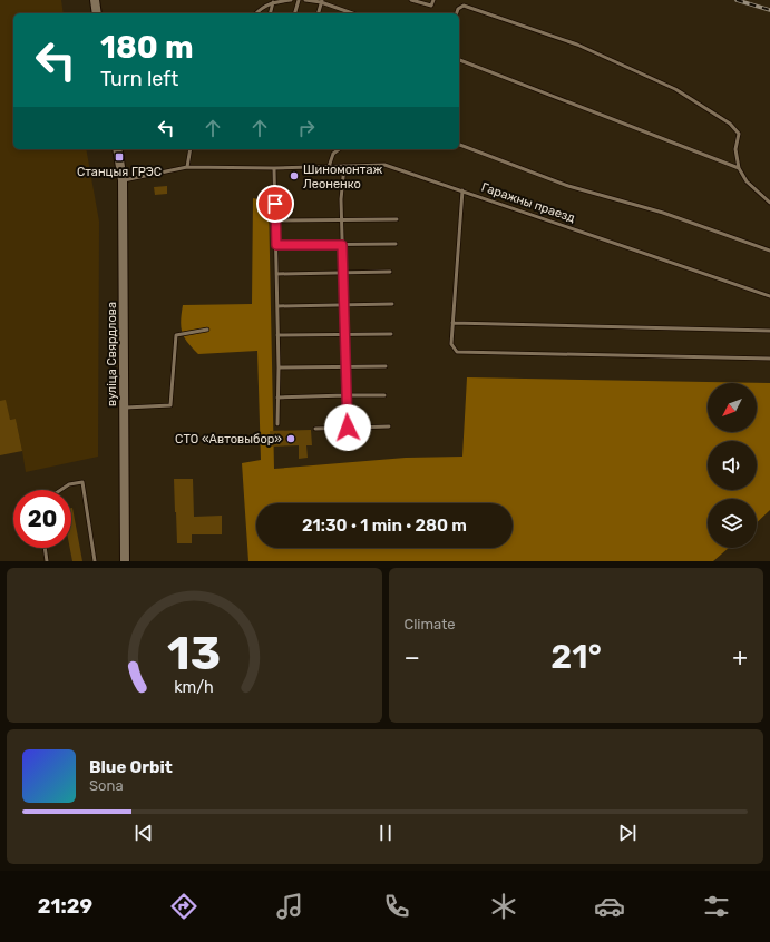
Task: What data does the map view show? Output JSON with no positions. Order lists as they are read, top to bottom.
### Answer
{
  "streets": {
    "main road": ["вуліца Свярдлова"],
    "lane": ["Гаражны праезд"]
  },
  "crossings": [
    ["Гаражны праезд", "вуліца Свярдлова"]
  ],
  "places": {
    "transit": ["Станцыя ГРЭС"],
    "other": ["Шиномонтаж Леоненко", "СТО «Автовыбор»"]
  },
  "north": "bottom left",
  "page": {
    "turn": ["180 m", "Turn left"],
    "limit": "20",
    "trip": "21:30 · 1 min · 280 m",
    "tile": "Climate",
    "heat": ["−", "21°", "+"],
    "song": ["Blue Orbit", "Sona"],
    "tabs": "21:29",
    "gauge": ["13", "km/h"]
  }
}
